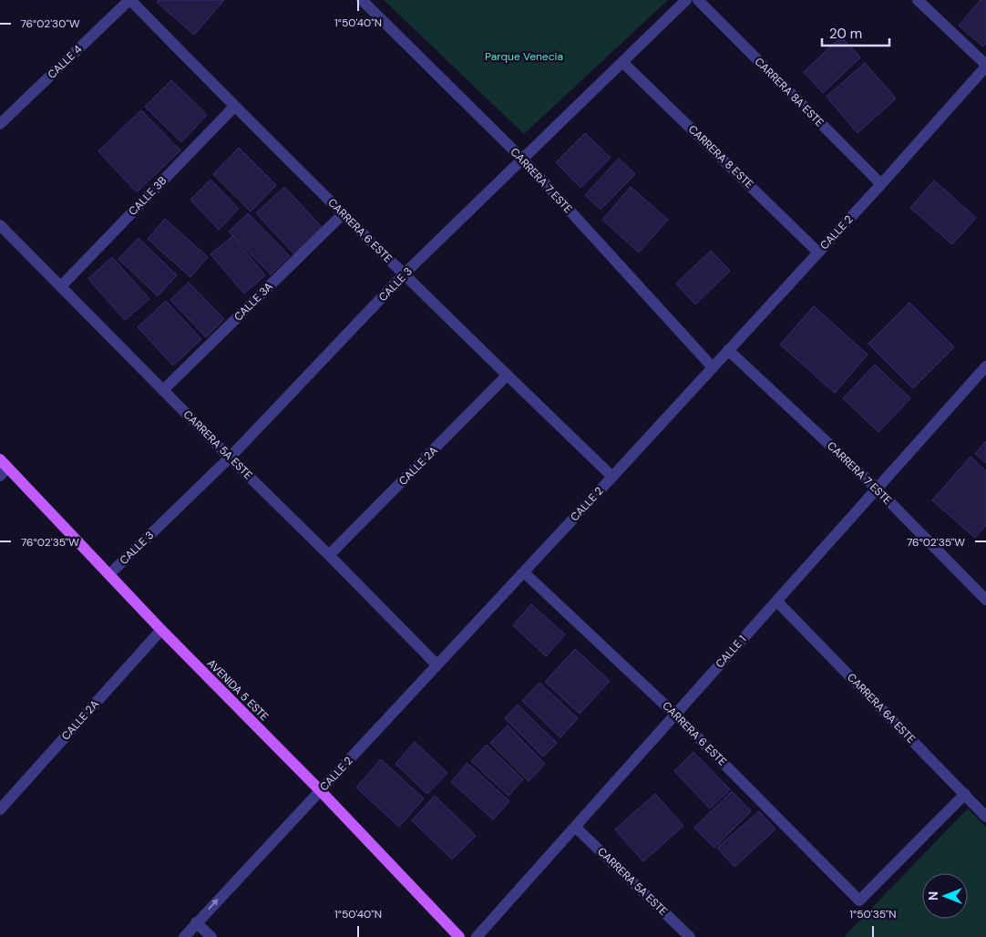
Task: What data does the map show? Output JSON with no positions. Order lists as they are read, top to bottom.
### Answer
{
  "streets": {
    "main road": ["AVENIDA 5 ESTE"],
    "street": [
      "CALLE 4",
      "CARRERA 8A ESTE",
      "CARRERA 8 ESTE",
      "CARRERA 7 ESTE",
      "CALLE 3B",
      "CARRERA 6 ESTE",
      "CALLE 2",
      "CALLE 3",
      "CALLE 3A",
      "CARRERA 5A ESTE",
      "CALLE 2A",
      "CALLE 1",
      "CARRERA 6A ESTE"
    ]
  },
  "crossings": [
    ["CALLE 4", "CARRERA 6 ESTE"],
    ["CARRERA 8A ESTE", "CALLE 2"],
    ["CARRERA 8 ESTE", "CALLE 2"],
    ["CARRERA 8 ESTE", "CALLE 3"],
    ["CARRERA 7 ESTE", "CALLE 2"],
    ["CARRERA 7 ESTE", "CALLE 3"],
    ["CARRERA 7 ESTE", "CALLE 1"],
    ["CALLE 3B", "CARRERA 6 ESTE"],
    ["CALLE 3B", "CARRERA 5A ESTE"],
    ["CARRERA 6 ESTE", "CALLE 2"],
    ["CARRERA 6 ESTE", "CALLE 3"],
    ["CARRERA 6 ESTE", "CALLE 3A"],
    ["CARRERA 6 ESTE", "CALLE 2A"],
    ["CARRERA 6 ESTE", "CALLE 1"],
    ["CARRERA 6 ESTE", "CARRERA 6A ESTE"],
    ["CALLE 2", "CARRERA 5A ESTE"],
    ["CALLE 2", "AVENIDA 5 ESTE"],
    ["CALLE 3", "CARRERA 5A ESTE"],
    ["CALLE 3", "AVENIDA 5 ESTE"],
    ["CALLE 3A", "CARRERA 5A ESTE"],
    ["CARRERA 5A ESTE", "CALLE 2A"],
    ["CARRERA 5A ESTE", "CALLE 1"],
    ["CALLE 2A", "AVENIDA 5 ESTE"],
    ["CALLE 1", "CARRERA 6A ESTE"]
  ],
  "parks": ["Parque Venecia"],
  "scale_bar": "20 m",
  "north": "left",
  "coordinates": [
    "1°50'40\"N",
    "76°02'30\"W",
    "76°02'35\"W",
    "1°50'35\"N"
  ]
}
